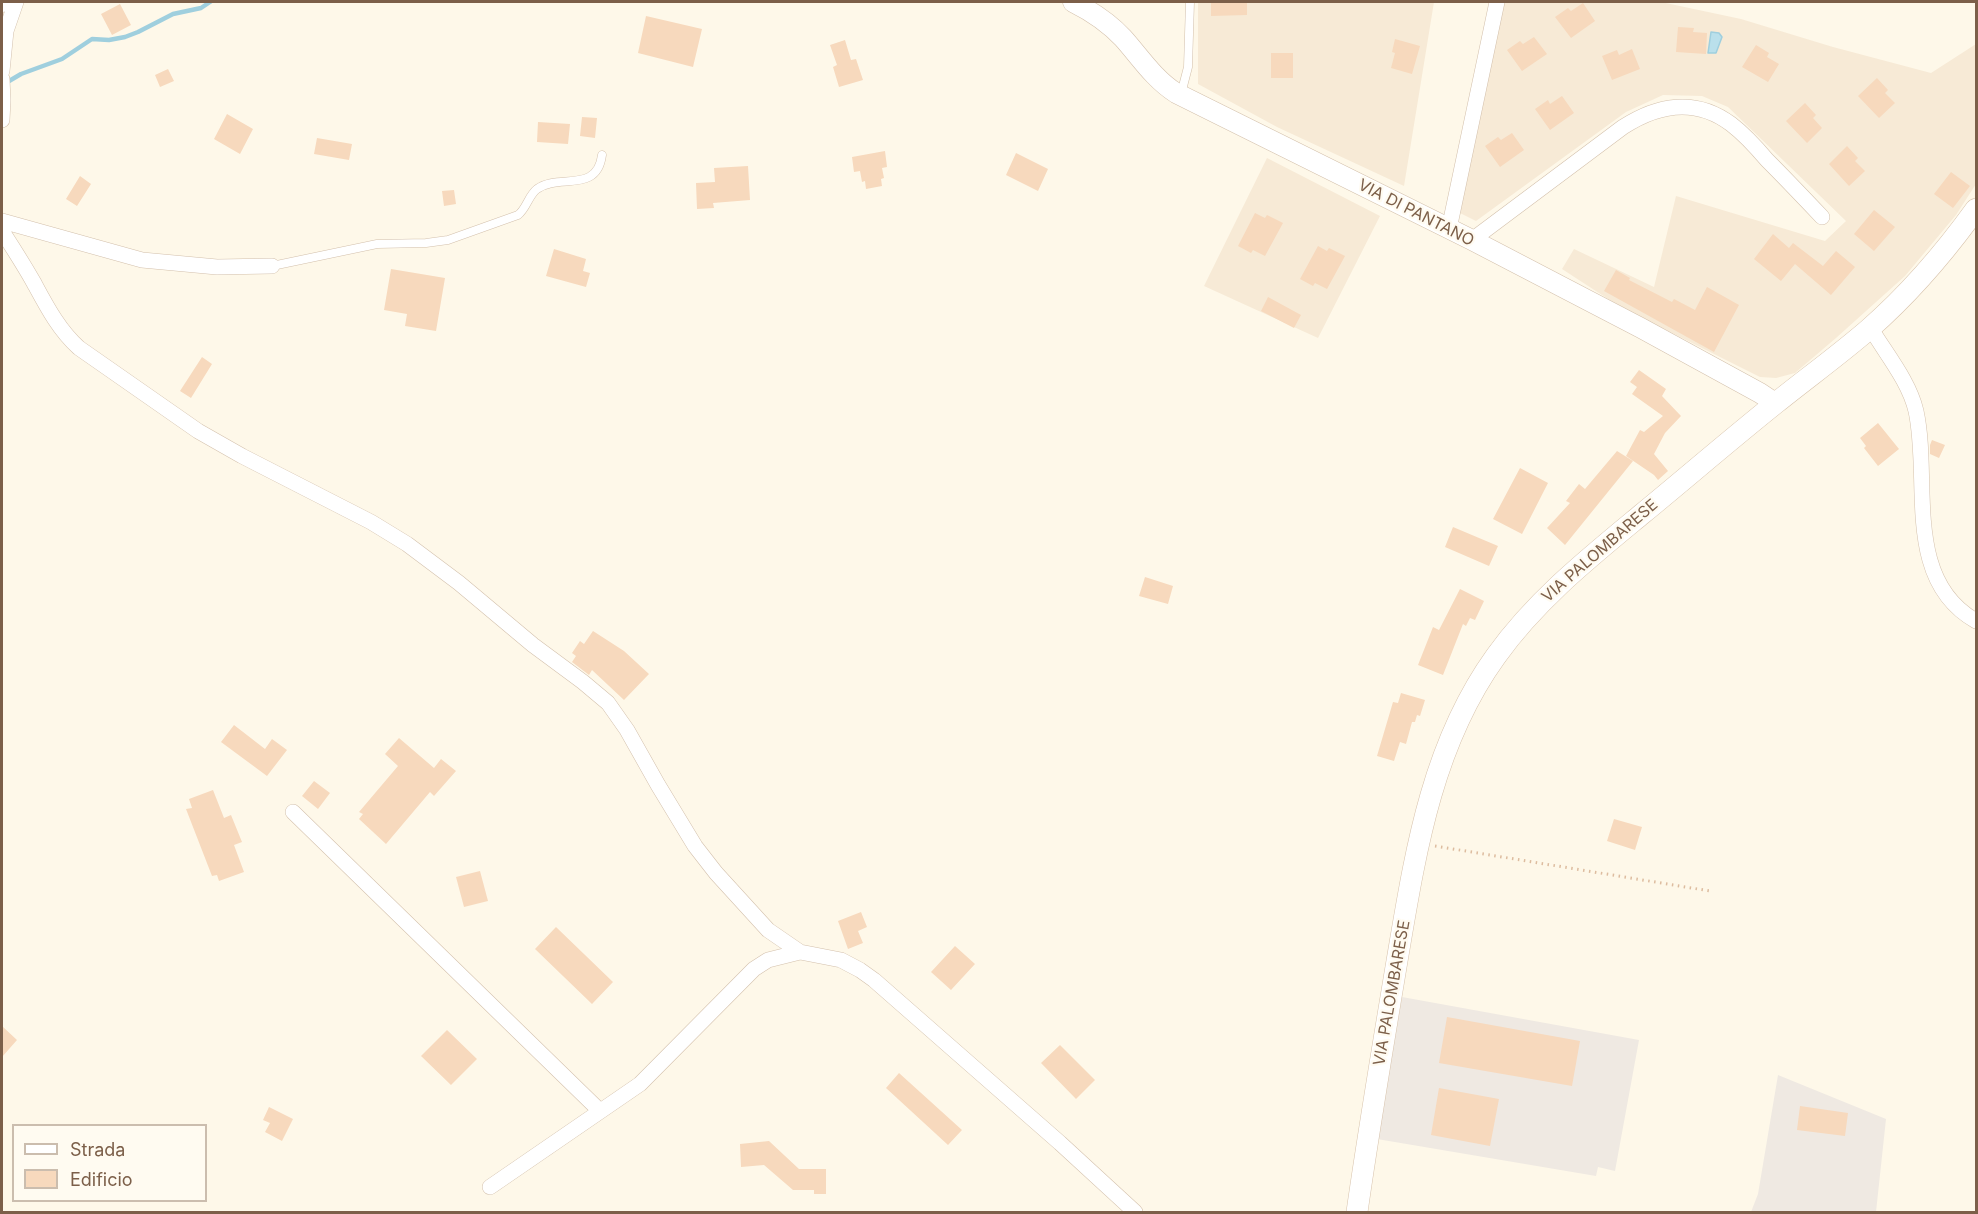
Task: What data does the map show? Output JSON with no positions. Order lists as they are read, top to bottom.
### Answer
{
  "streets": {
    "main road": ["VIA PALOMBARESE"],
    "street": ["VIA DI PANTANO"]
  },
  "crossings": [
    ["VIA DI PANTANO", "VIA PALOMBARESE"]
  ],
  "legend": ["Strada", "Edificio"]
}
